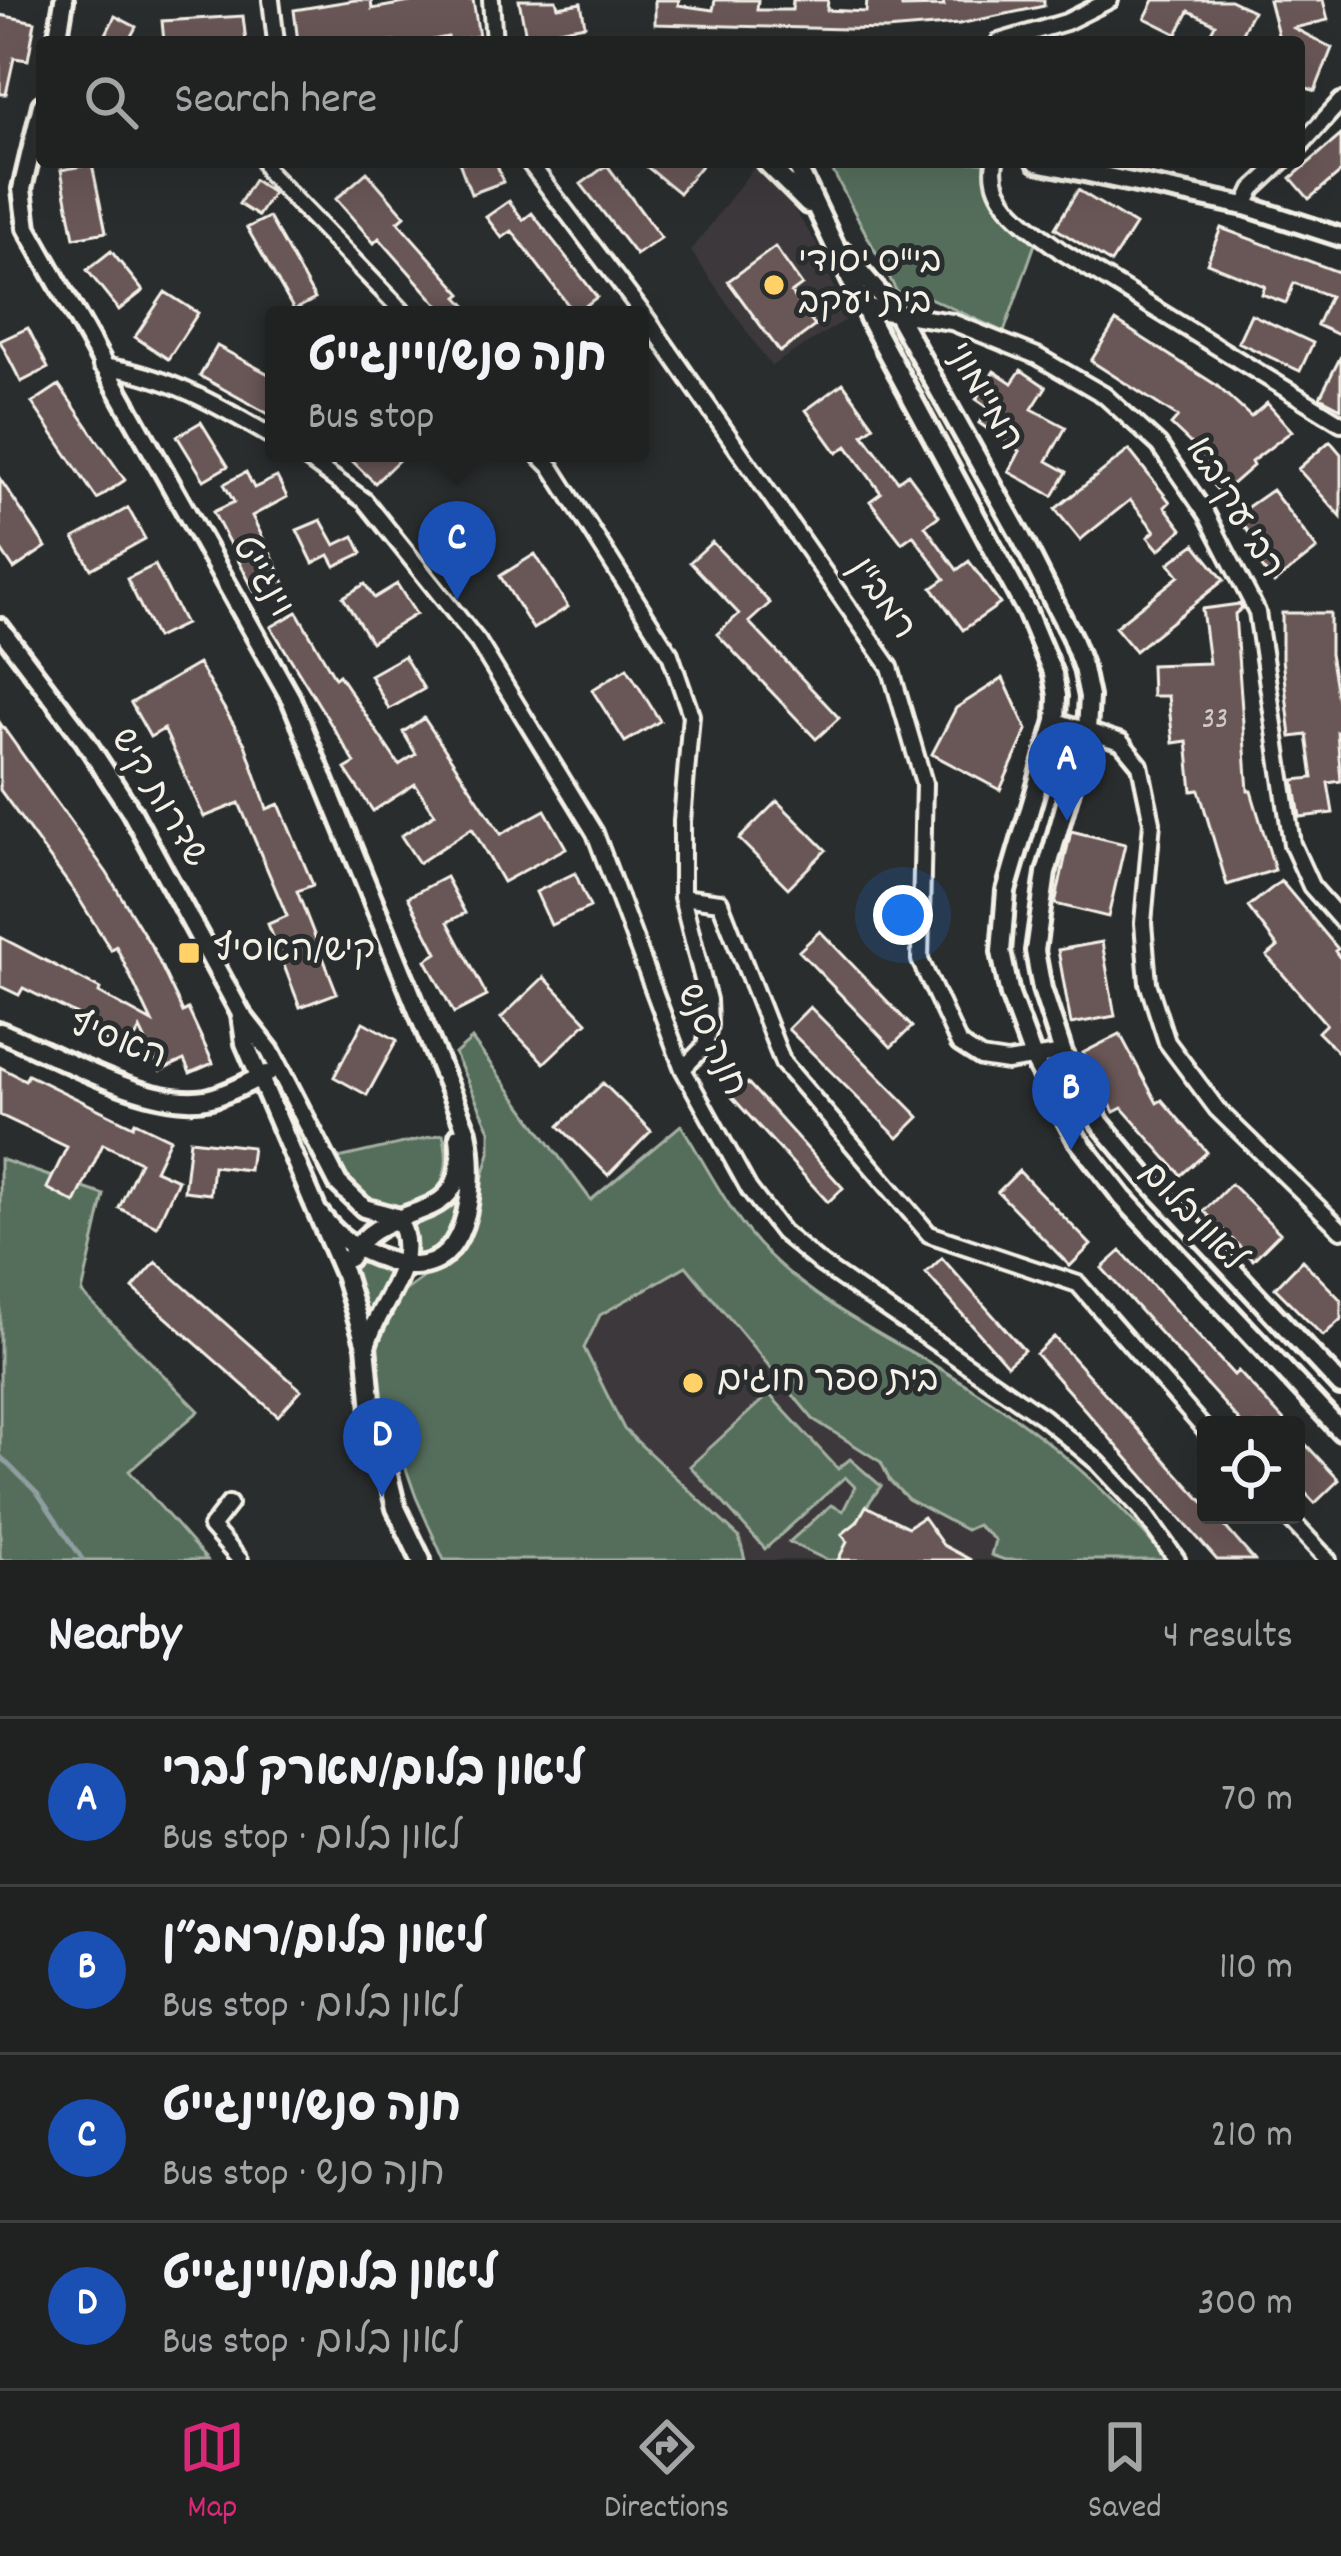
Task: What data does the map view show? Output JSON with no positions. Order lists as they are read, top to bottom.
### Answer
{
  "streets": {
    "street": [
      "המיימוני",
      "רבי עקיבא",
      "וינגייט",
      "רמב\"ן",
      "שדרות קיש",
      "חנה סנש",
      "האסיף",
      "לאון בלום"
    ]
  },
  "crossings": [
    ["המיימוני", "רבי עקיבא"],
    ["המיימוני", "לאון בלום"],
    ["וינגייט", "שדרות קיש"],
    ["רמב\"ן", "לאון בלום"],
    ["שדרות קיש", "האסיף"]
  ],
  "places": {
    "other": ["בי\"ס יסודי בית יעקב", "בית ספר חוגים"],
    "transit": ["קיש/האסיף"]
  },
  "house_numbers": ["33"],
  "page": {
    "search": "Search here",
    "popup": ["חנה סנש/ויינגייט", "Bus stop"],
    "pins": [
      "C",
      "A",
      "B",
      "D"
    ],
    "heading": ["Nearby", "4 results"],
    "list": [
      {
        "mark": "A",
        "name": "ליאון בלום/מארק לברי",
        "note": "Bus stop · לאון בלום",
        "value": "70 m"
      },
      {
        "mark": "B",
        "name": "ליאון בלום/רמב״ן",
        "note": "Bus stop · לאון בלום",
        "value": "110 m"
      },
      {
        "mark": "C",
        "name": "חנה סנש/ויינגייט",
        "note": "Bus stop · חנה סנש",
        "value": "210 m"
      },
      {
        "mark": "D",
        "name": "ליאון בלום/ויינגייט",
        "note": "Bus stop · לאון בלום",
        "value": "300 m"
      }
    ],
    "nav": ["Map", "Directions", "Saved"]
  }
}
